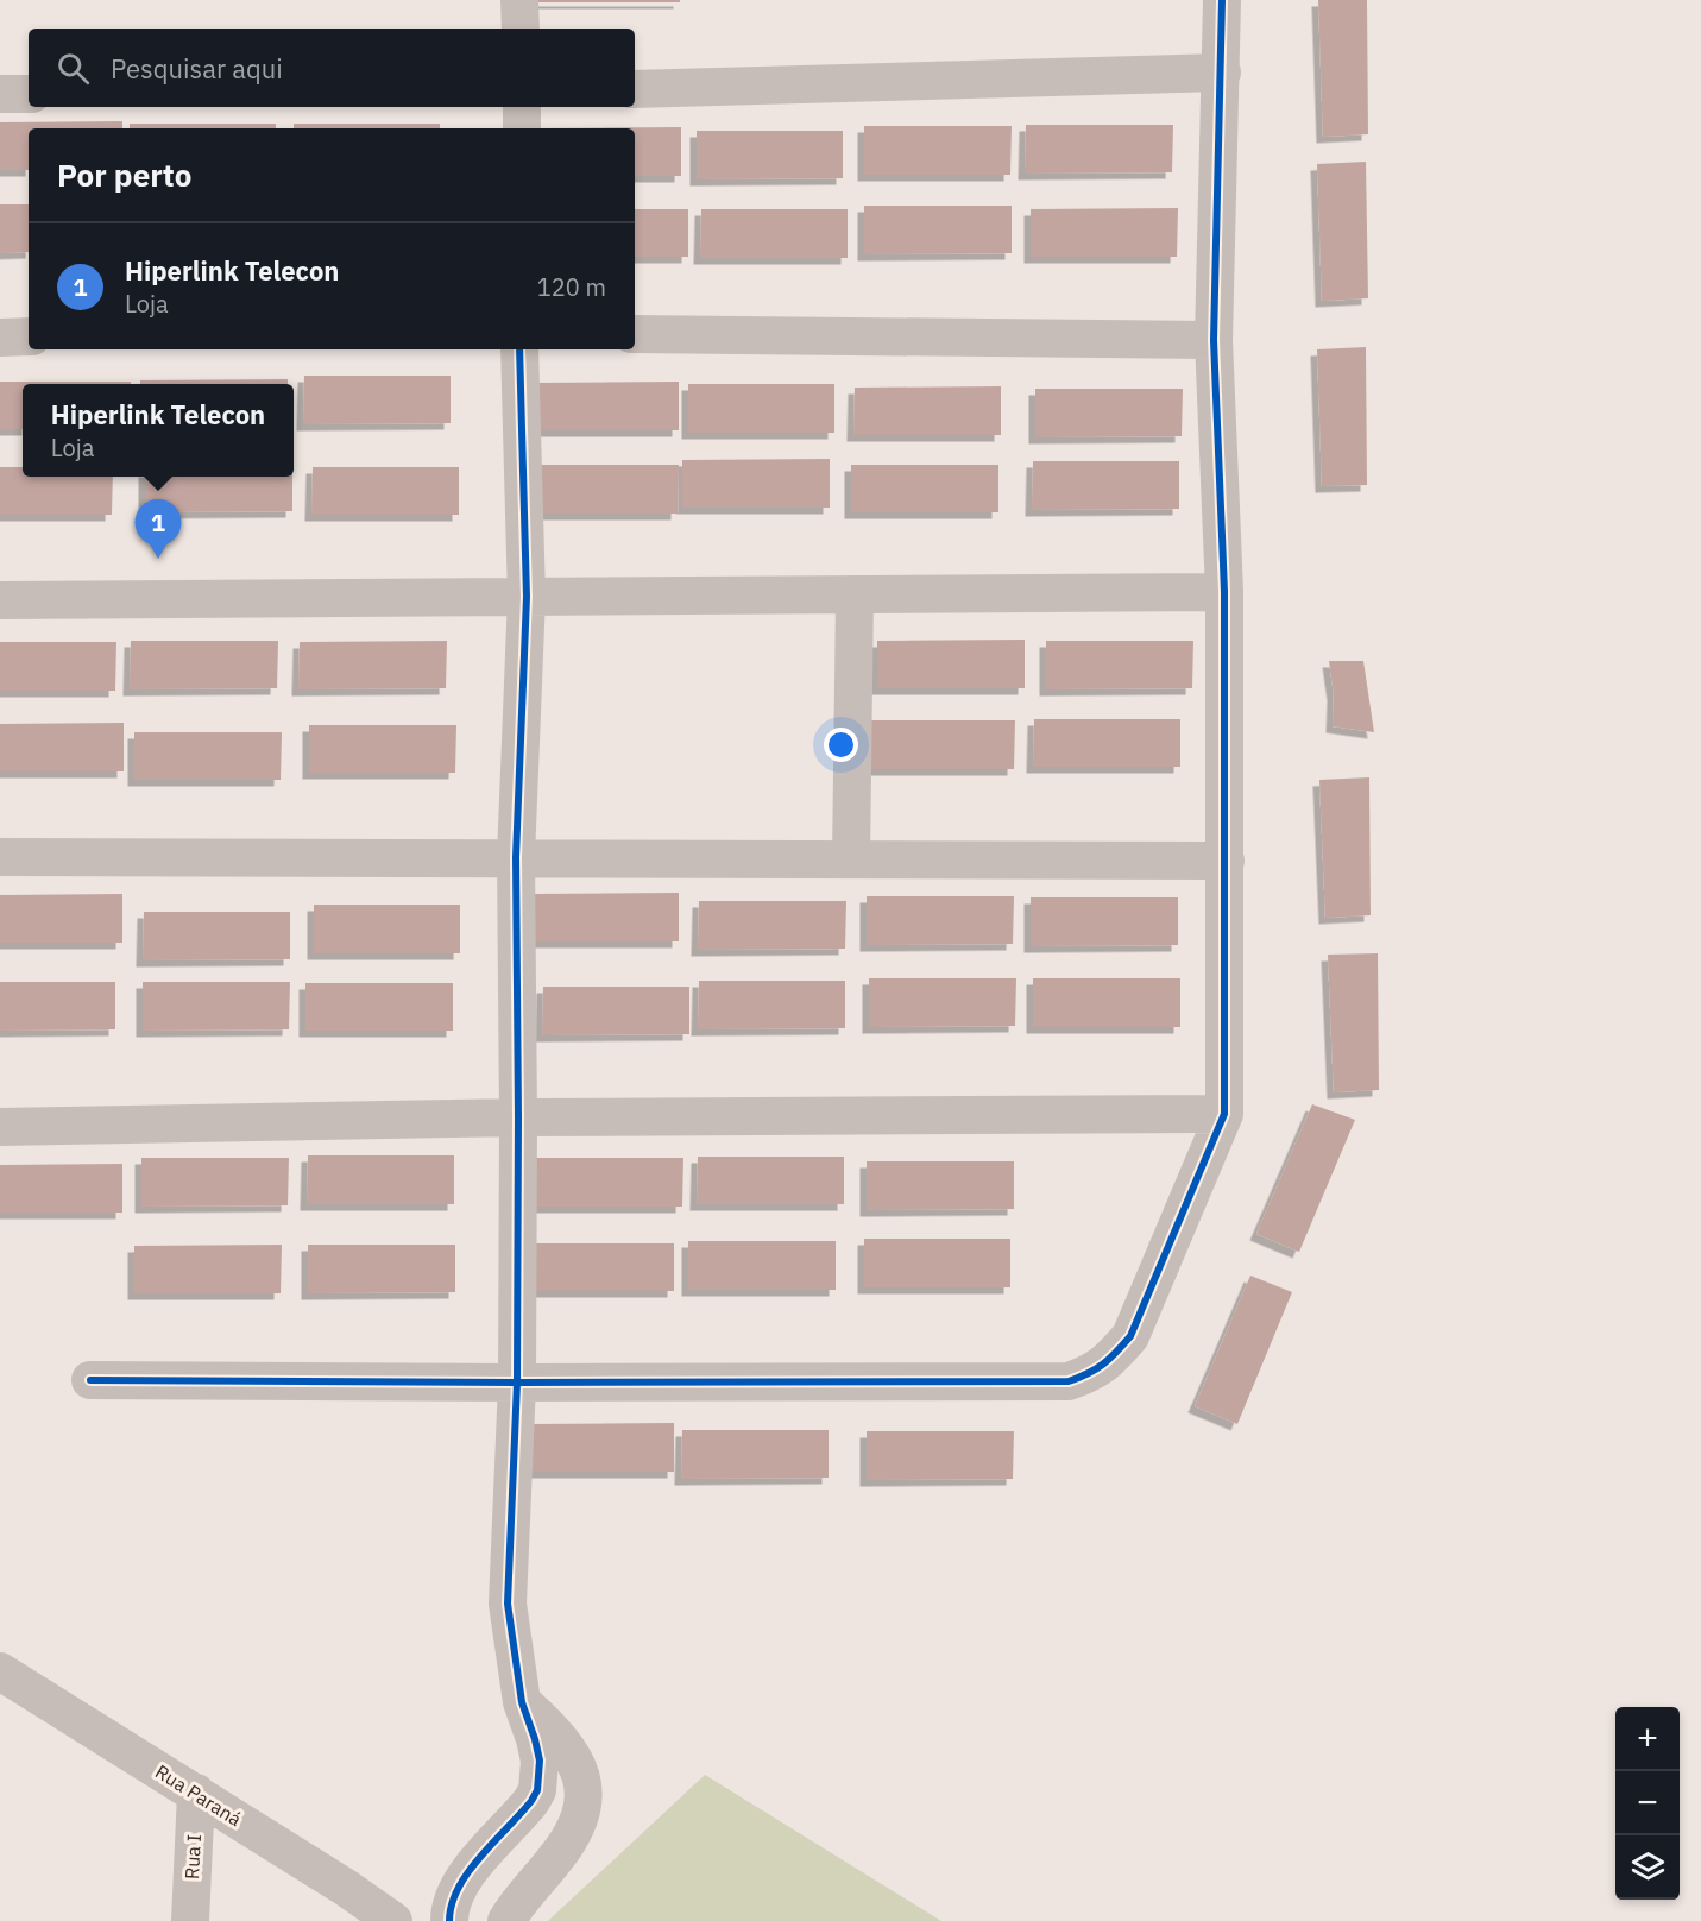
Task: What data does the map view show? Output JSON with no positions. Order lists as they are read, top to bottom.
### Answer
{
  "streets": {
    "street": ["Rua Paraná", "Rua I"]
  },
  "crossings": [
    ["Rua Paraná", "Rua I"]
  ],
  "page": {
    "search": "Pesquisar aqui",
    "heading": "Por perto",
    "list": [
      {
        "mark": "1",
        "name": "Hiperlink Telecon",
        "note": "Loja",
        "value": "120 m"
      }
    ],
    "popup": ["Hiperlink Telecon", "Loja"],
    "pins": "1",
    "map_buttons": ["+", "−"]
  }
}
